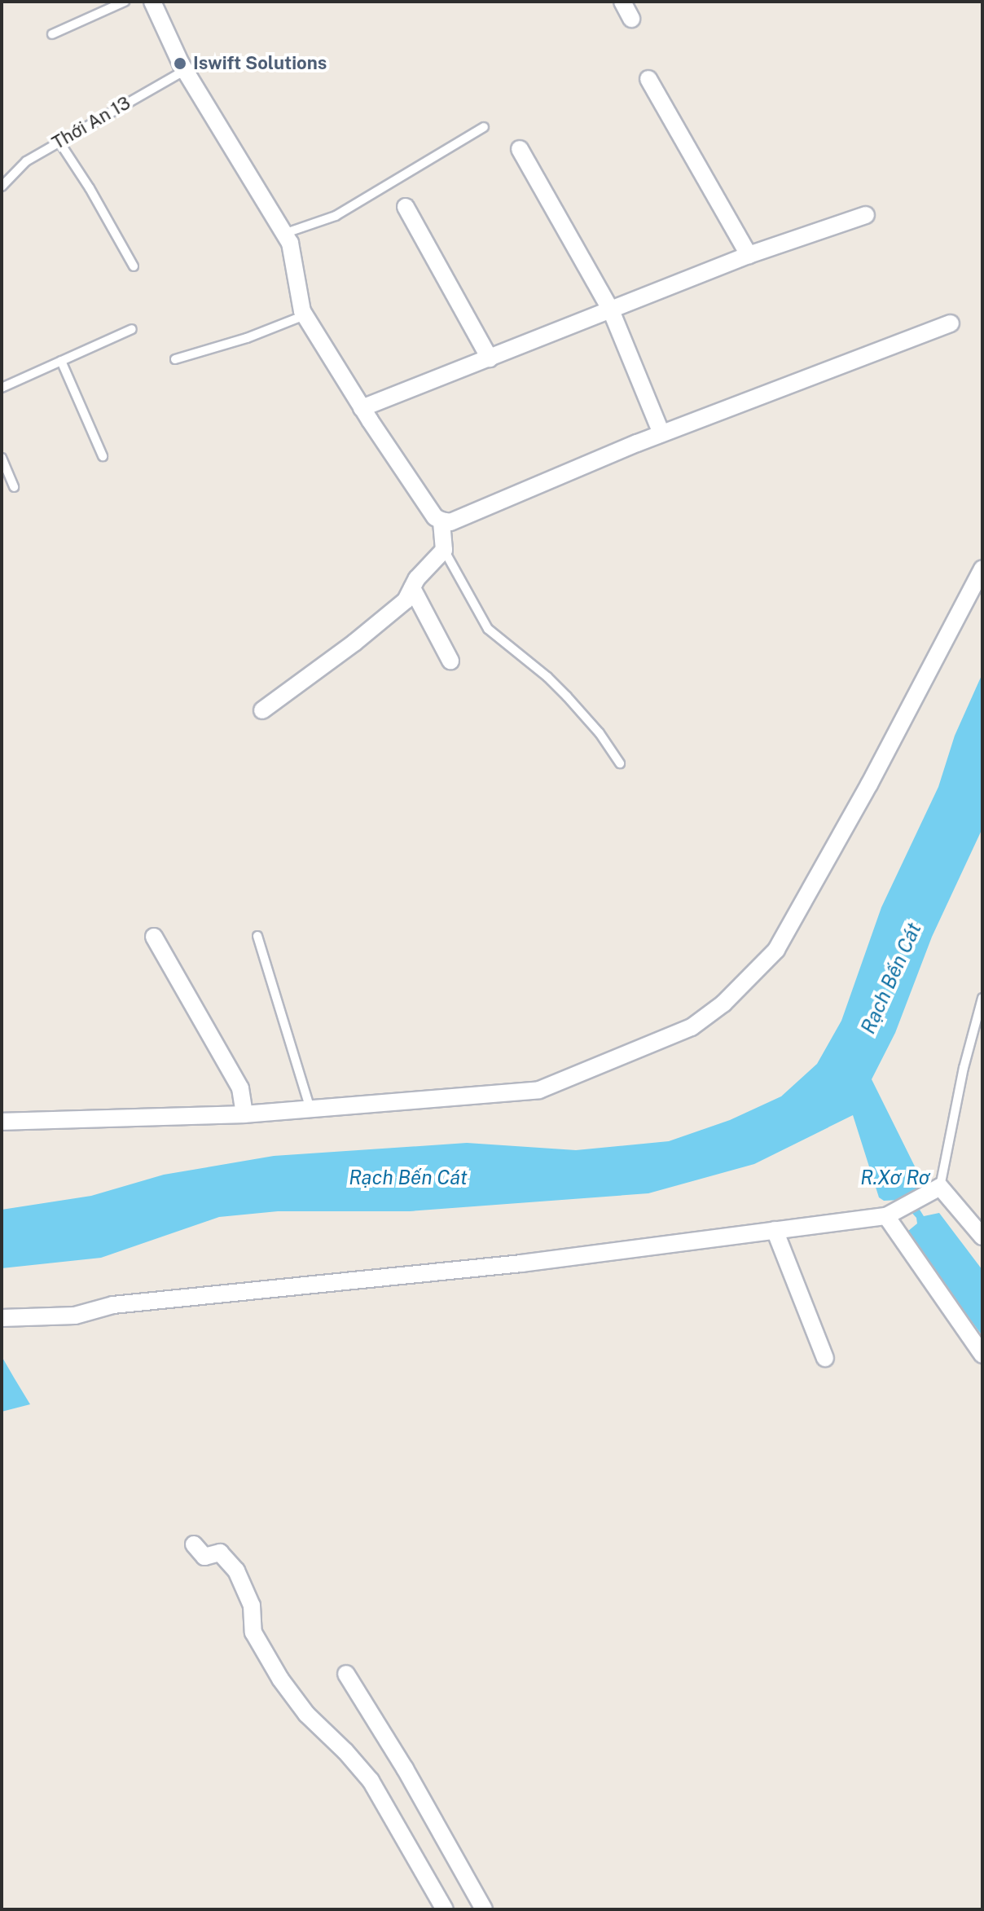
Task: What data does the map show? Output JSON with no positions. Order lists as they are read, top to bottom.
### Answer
{
  "streets": {
    "lane": ["Thới An 13"]
  },
  "water": ["Rạch Bến Cát", "R.Xơ Rơ"],
  "places": ["Iswift Solutions"]
}
